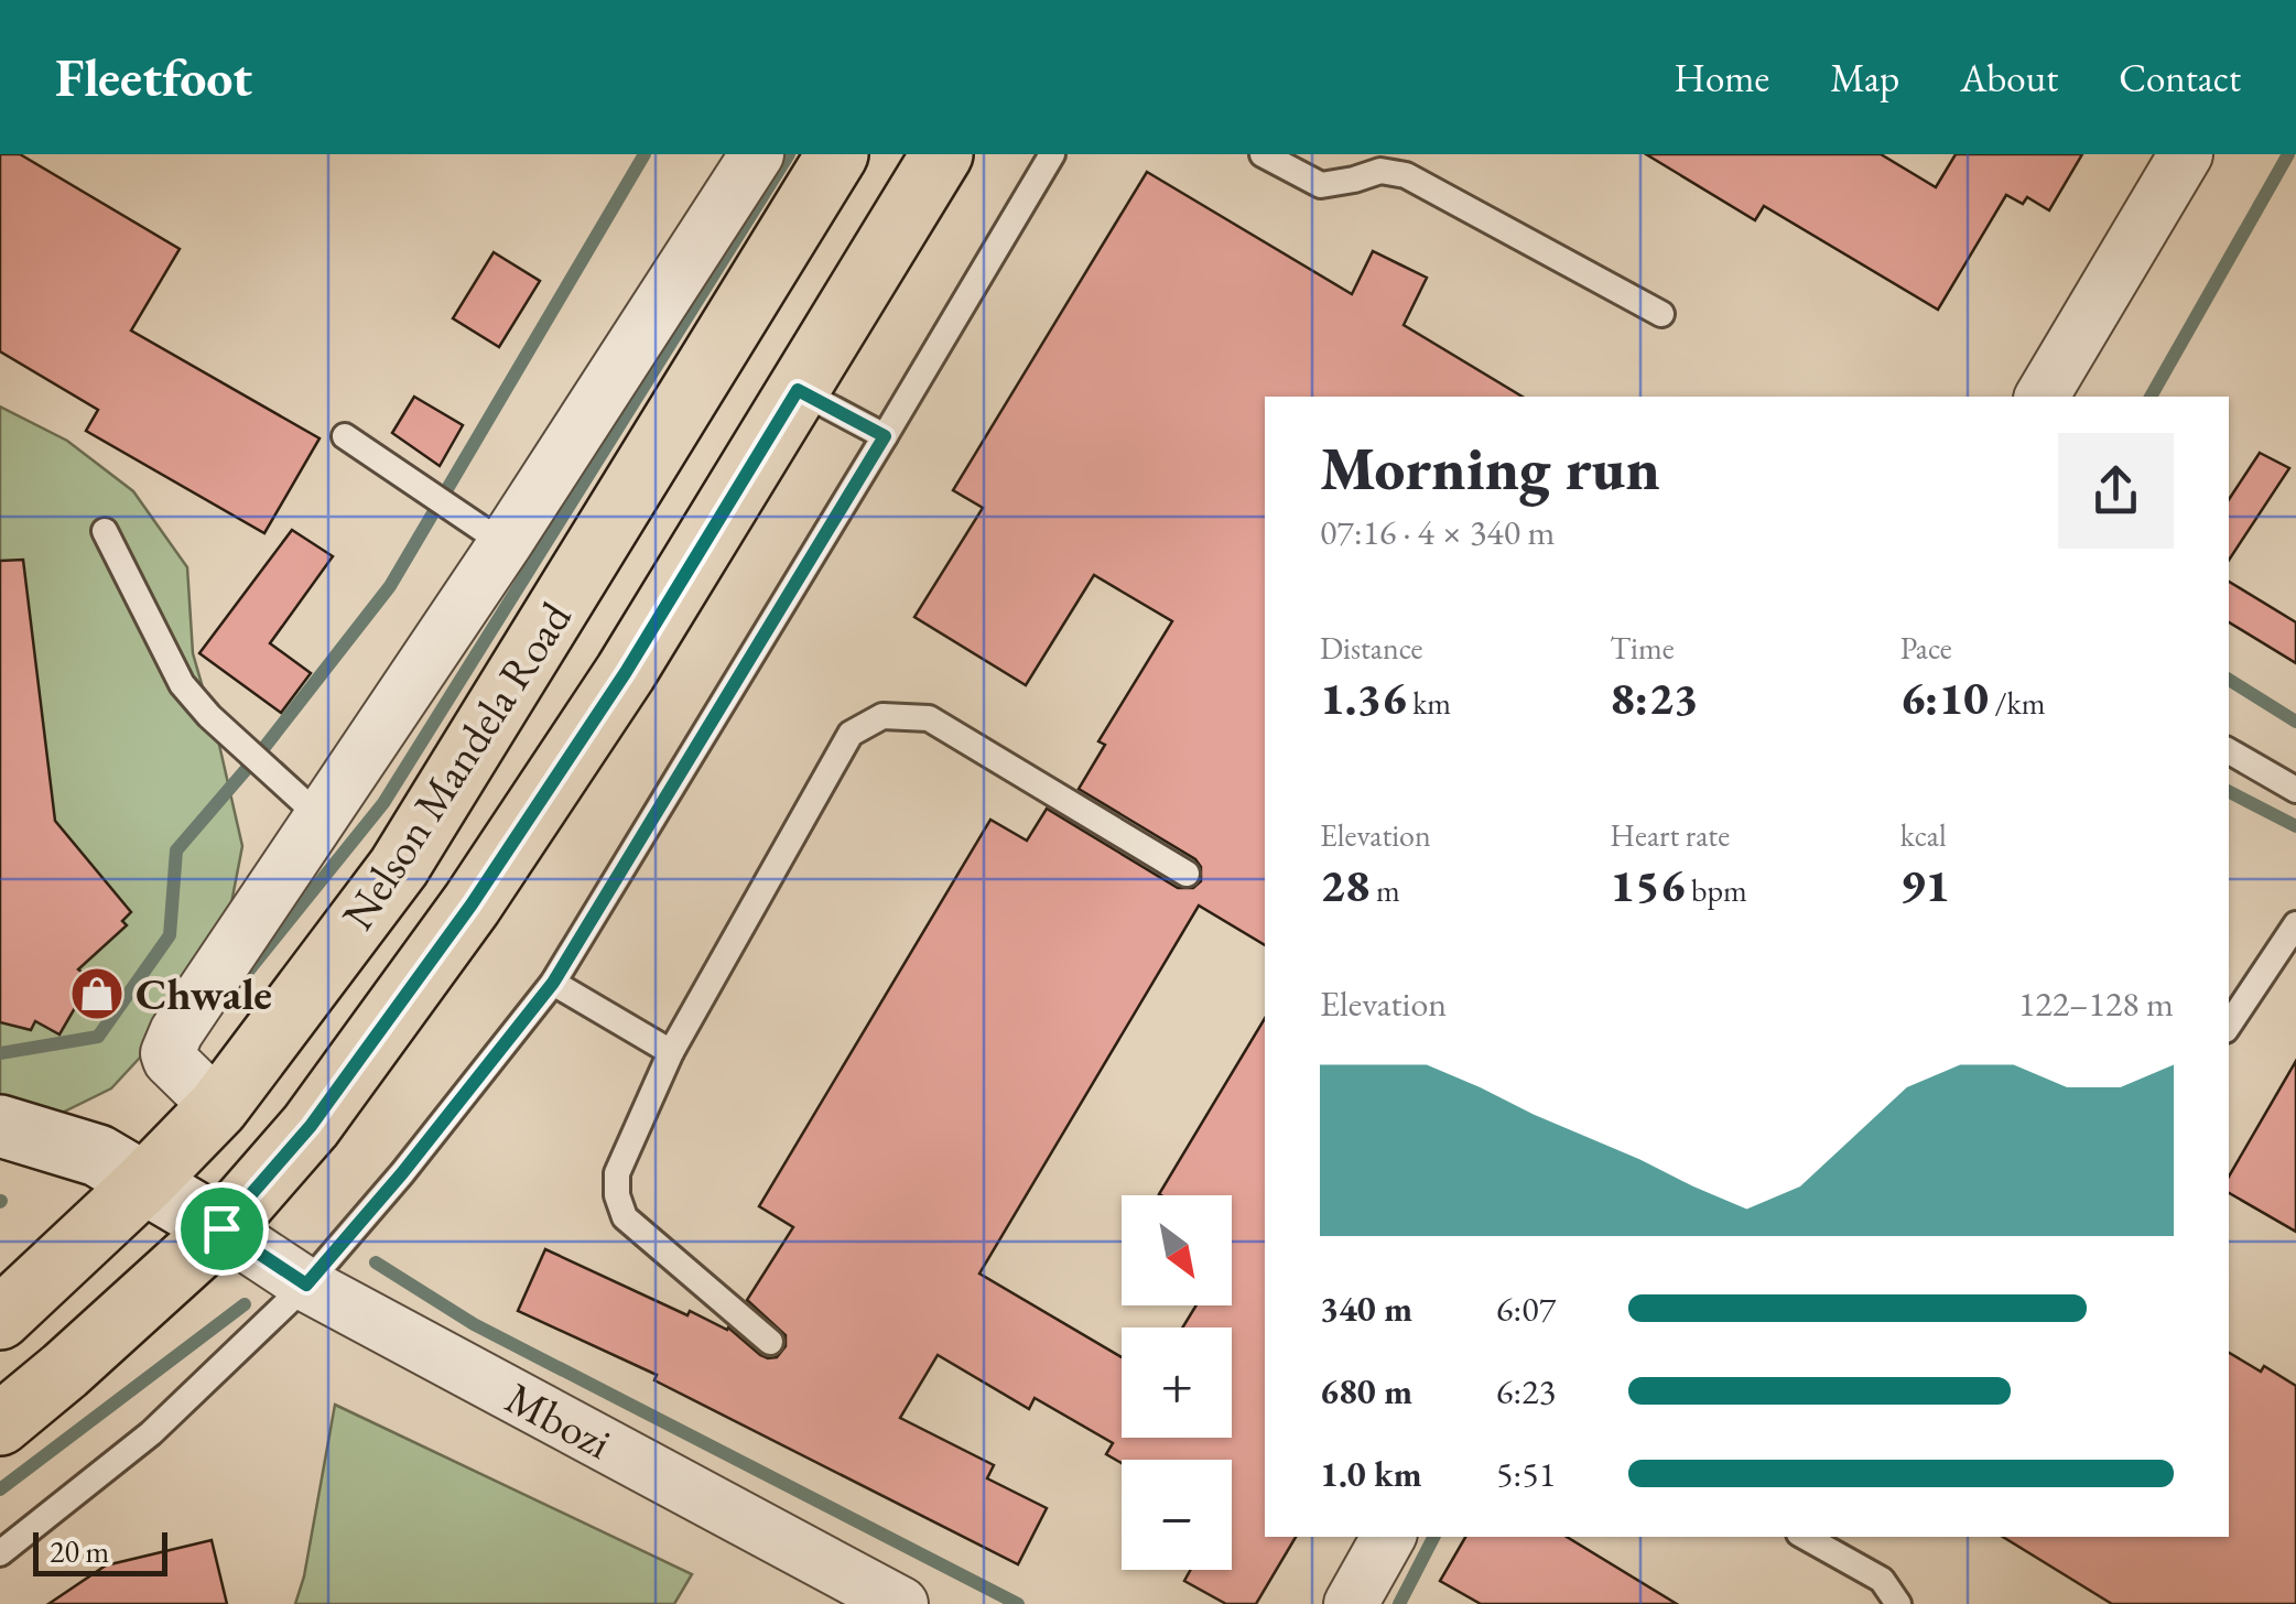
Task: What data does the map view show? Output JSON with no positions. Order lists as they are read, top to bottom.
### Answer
{
  "streets": {
    "main road": ["Nelson Mandela Road"],
    "street": ["Mbozi"]
  },
  "crossings": [
    ["Nelson Mandela Road", "Mbozi"]
  ],
  "places": {
    "shop": ["Chwale"]
  },
  "scale_bar": "20 m",
  "north": "bottom right",
  "page": {
    "header": "Fleetfoot",
    "nav": [
      "Home",
      "Map",
      "About",
      "Contact"
    ],
    "heading": ["Morning run", "07:16 · 4 × 340 m"],
    "stats": [
      ["Distance", "1.36 km"],
      ["Time", "8:23"],
      ["Pace", "6:10 /km"],
      ["Elevation", "28 m"],
      ["Heart rate", "156 bpm"],
      ["kcal", "91"]
    ],
    "chart": ["Elevation", "122–128 m"],
    "map_buttons": ["+", "−"],
    "list": [
      {
        "name": "340 m",
        "note": "6:07"
      },
      {
        "name": "680 m",
        "note": "6:23"
      },
      {
        "name": "1.0 km",
        "note": "5:51"
      }
    ],
    "scale": "20 m"
  }
}
